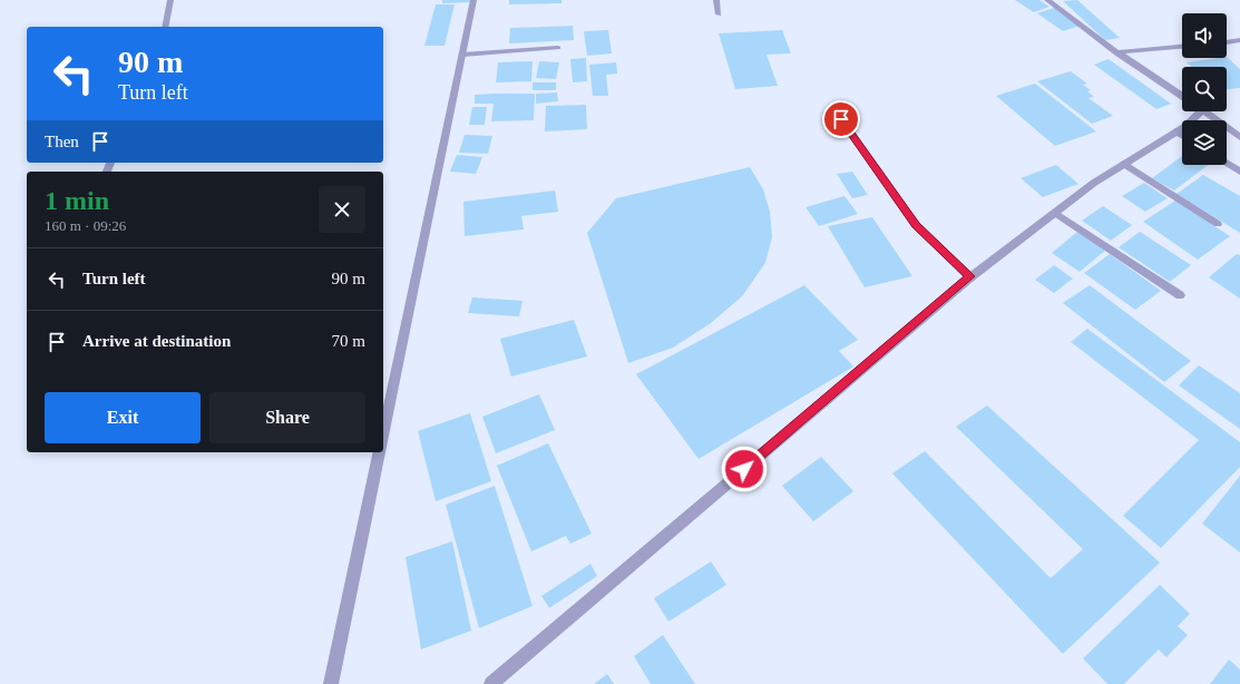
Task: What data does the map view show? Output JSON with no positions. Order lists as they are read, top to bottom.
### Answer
{
  "page": {
    "turn": ["90 m", "Turn left"],
    "then": "Then",
    "heading": ["1 min", "160 m · 09:26"],
    "list": [
      {
        "name": "Turn left",
        "value": "90 m"
      },
      {
        "name": "Arrive at destination",
        "value": "70 m"
      }
    ],
    "buttons": ["Exit", "Share"]
  }
}
